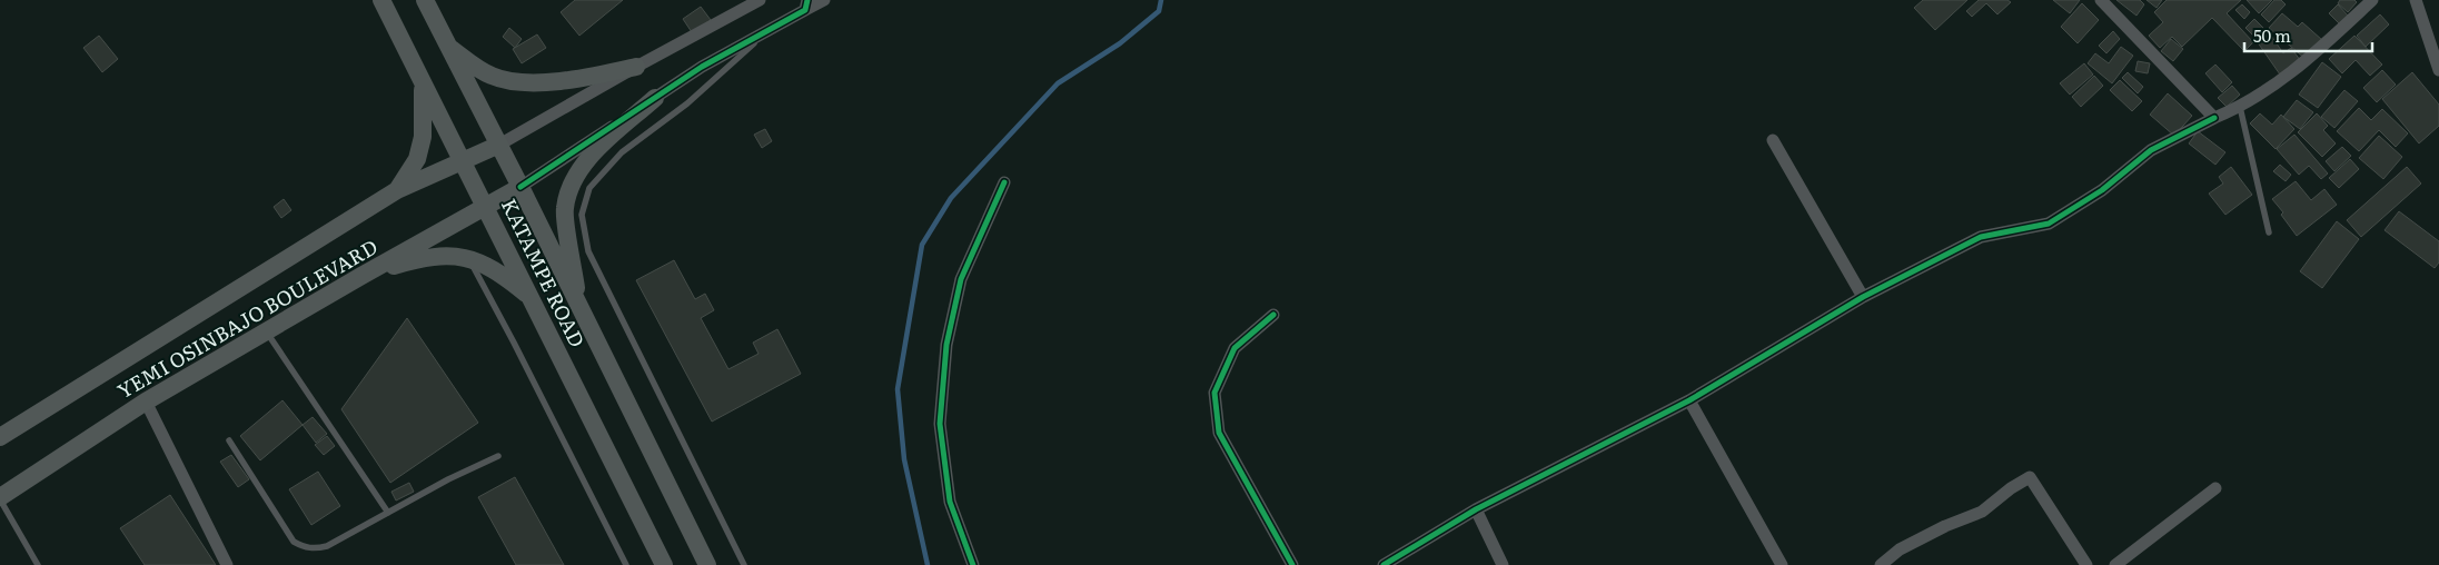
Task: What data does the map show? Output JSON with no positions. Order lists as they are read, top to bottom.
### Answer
{
  "streets": {
    "main road": ["KATAMPE ROAD", "YEMI OSINBAJO BOULEVARD"]
  },
  "crossings": [
    ["KATAMPE ROAD", "YEMI OSINBAJO BOULEVARD"]
  ],
  "scale_bar": "50 m"
}
